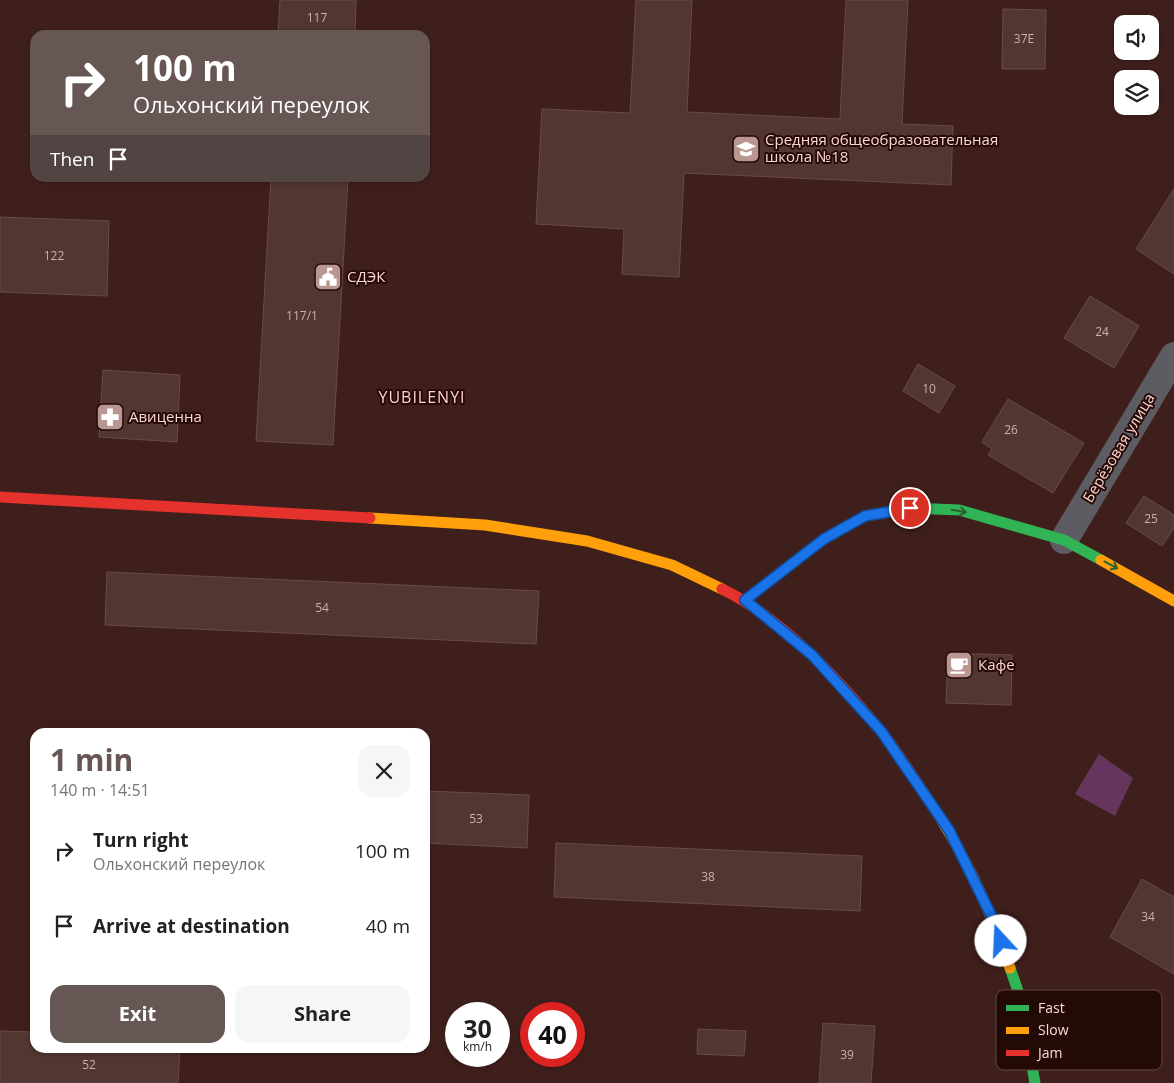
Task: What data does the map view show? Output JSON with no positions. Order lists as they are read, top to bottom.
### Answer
{
  "streets": {
    "street": ["Берёзовая улица"]
  },
  "districts": ["YUBILENYI"],
  "places": {
    "school or university": ["Средняя общеобразовательная школа №18"],
    "public building": ["СДЭК"],
    "pharmacy": ["Авиценна"],
    "cafe": ["Кафе"]
  },
  "house_numbers": [
    "117",
    "37Е",
    "122",
    "117/1",
    "24",
    "10",
    "26",
    "25",
    "54",
    "53",
    "38",
    "34",
    "39",
    "52"
  ],
  "legend": ["Fast", "Slow", "Jam"],
  "page": {
    "turn": ["100 m", "Ольхонский переулок"],
    "then": "Then",
    "heading": ["1 min", "140 m · 14:51"],
    "list": [
      {
        "name": "Turn right",
        "note": "Ольхонский переулок",
        "value": "100 m"
      },
      {
        "name": "Arrive at destination",
        "value": "40 m"
      }
    ],
    "buttons": ["Exit", "Share"],
    "speed": "30 km/h",
    "limit": "40"
  }
}
